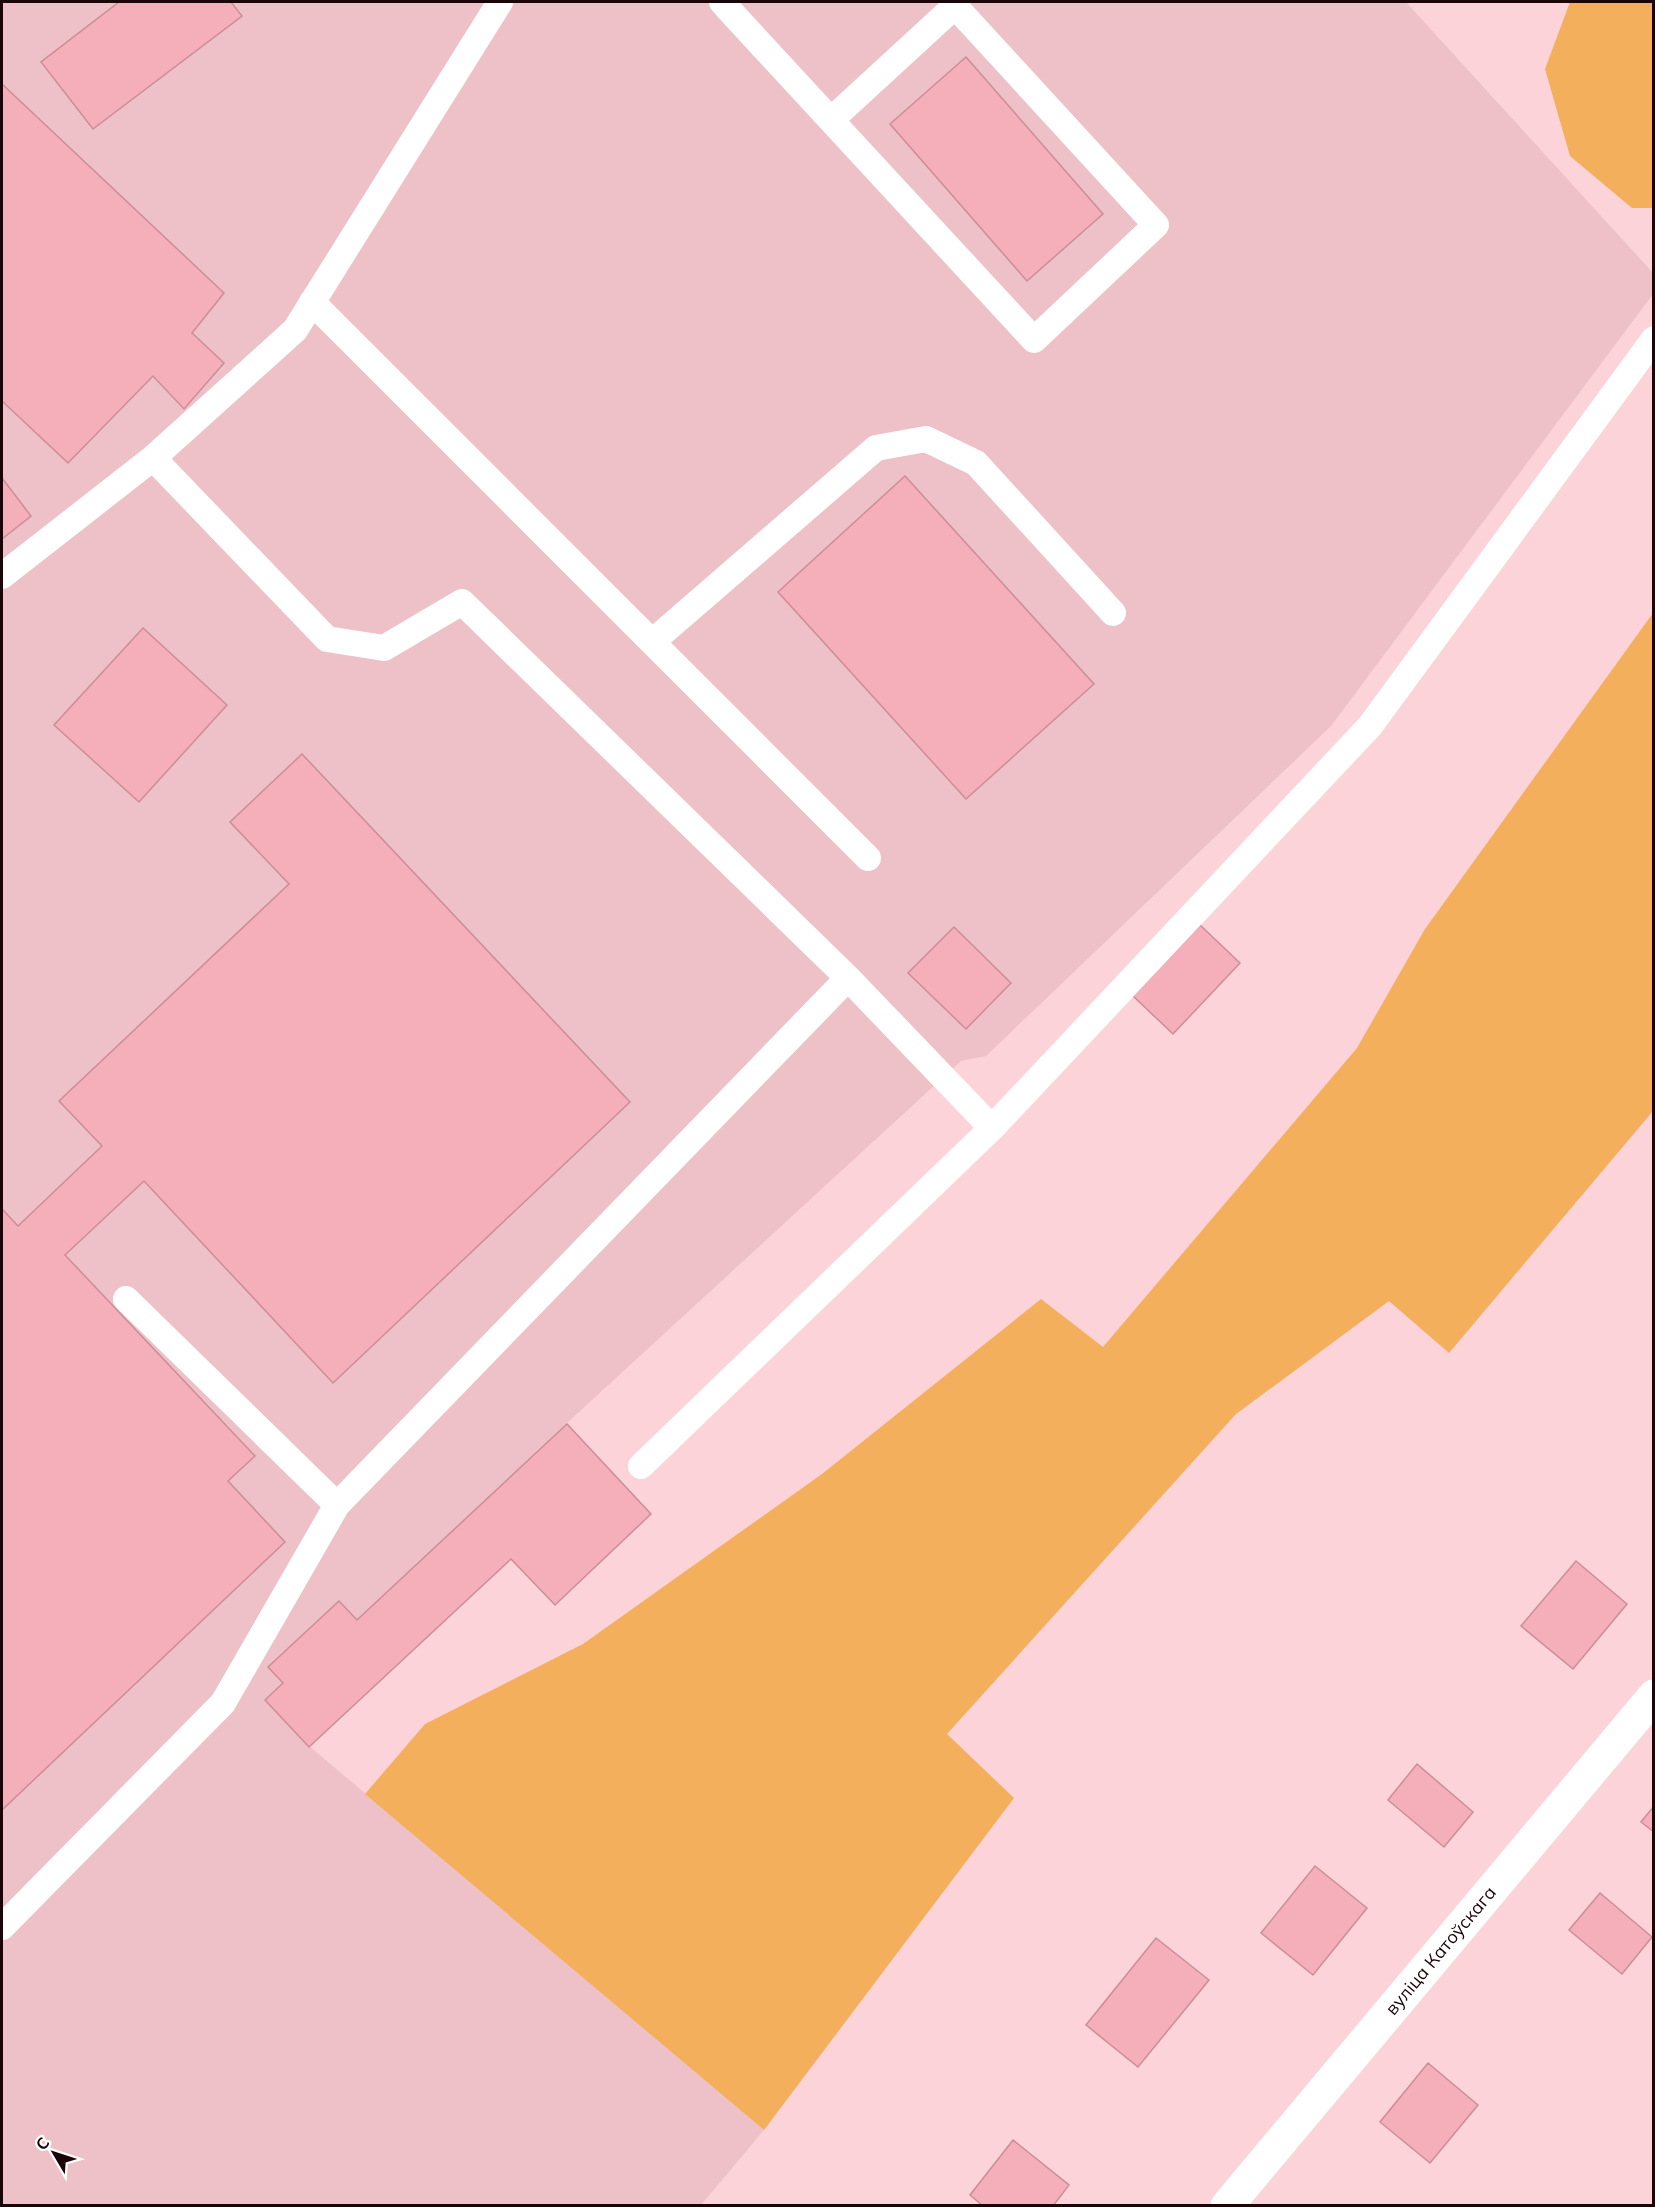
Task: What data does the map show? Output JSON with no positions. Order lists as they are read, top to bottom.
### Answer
{
  "streets": {
    "main road": ["вуліца Катоўскага"]
  },
  "north": "top left"
}
